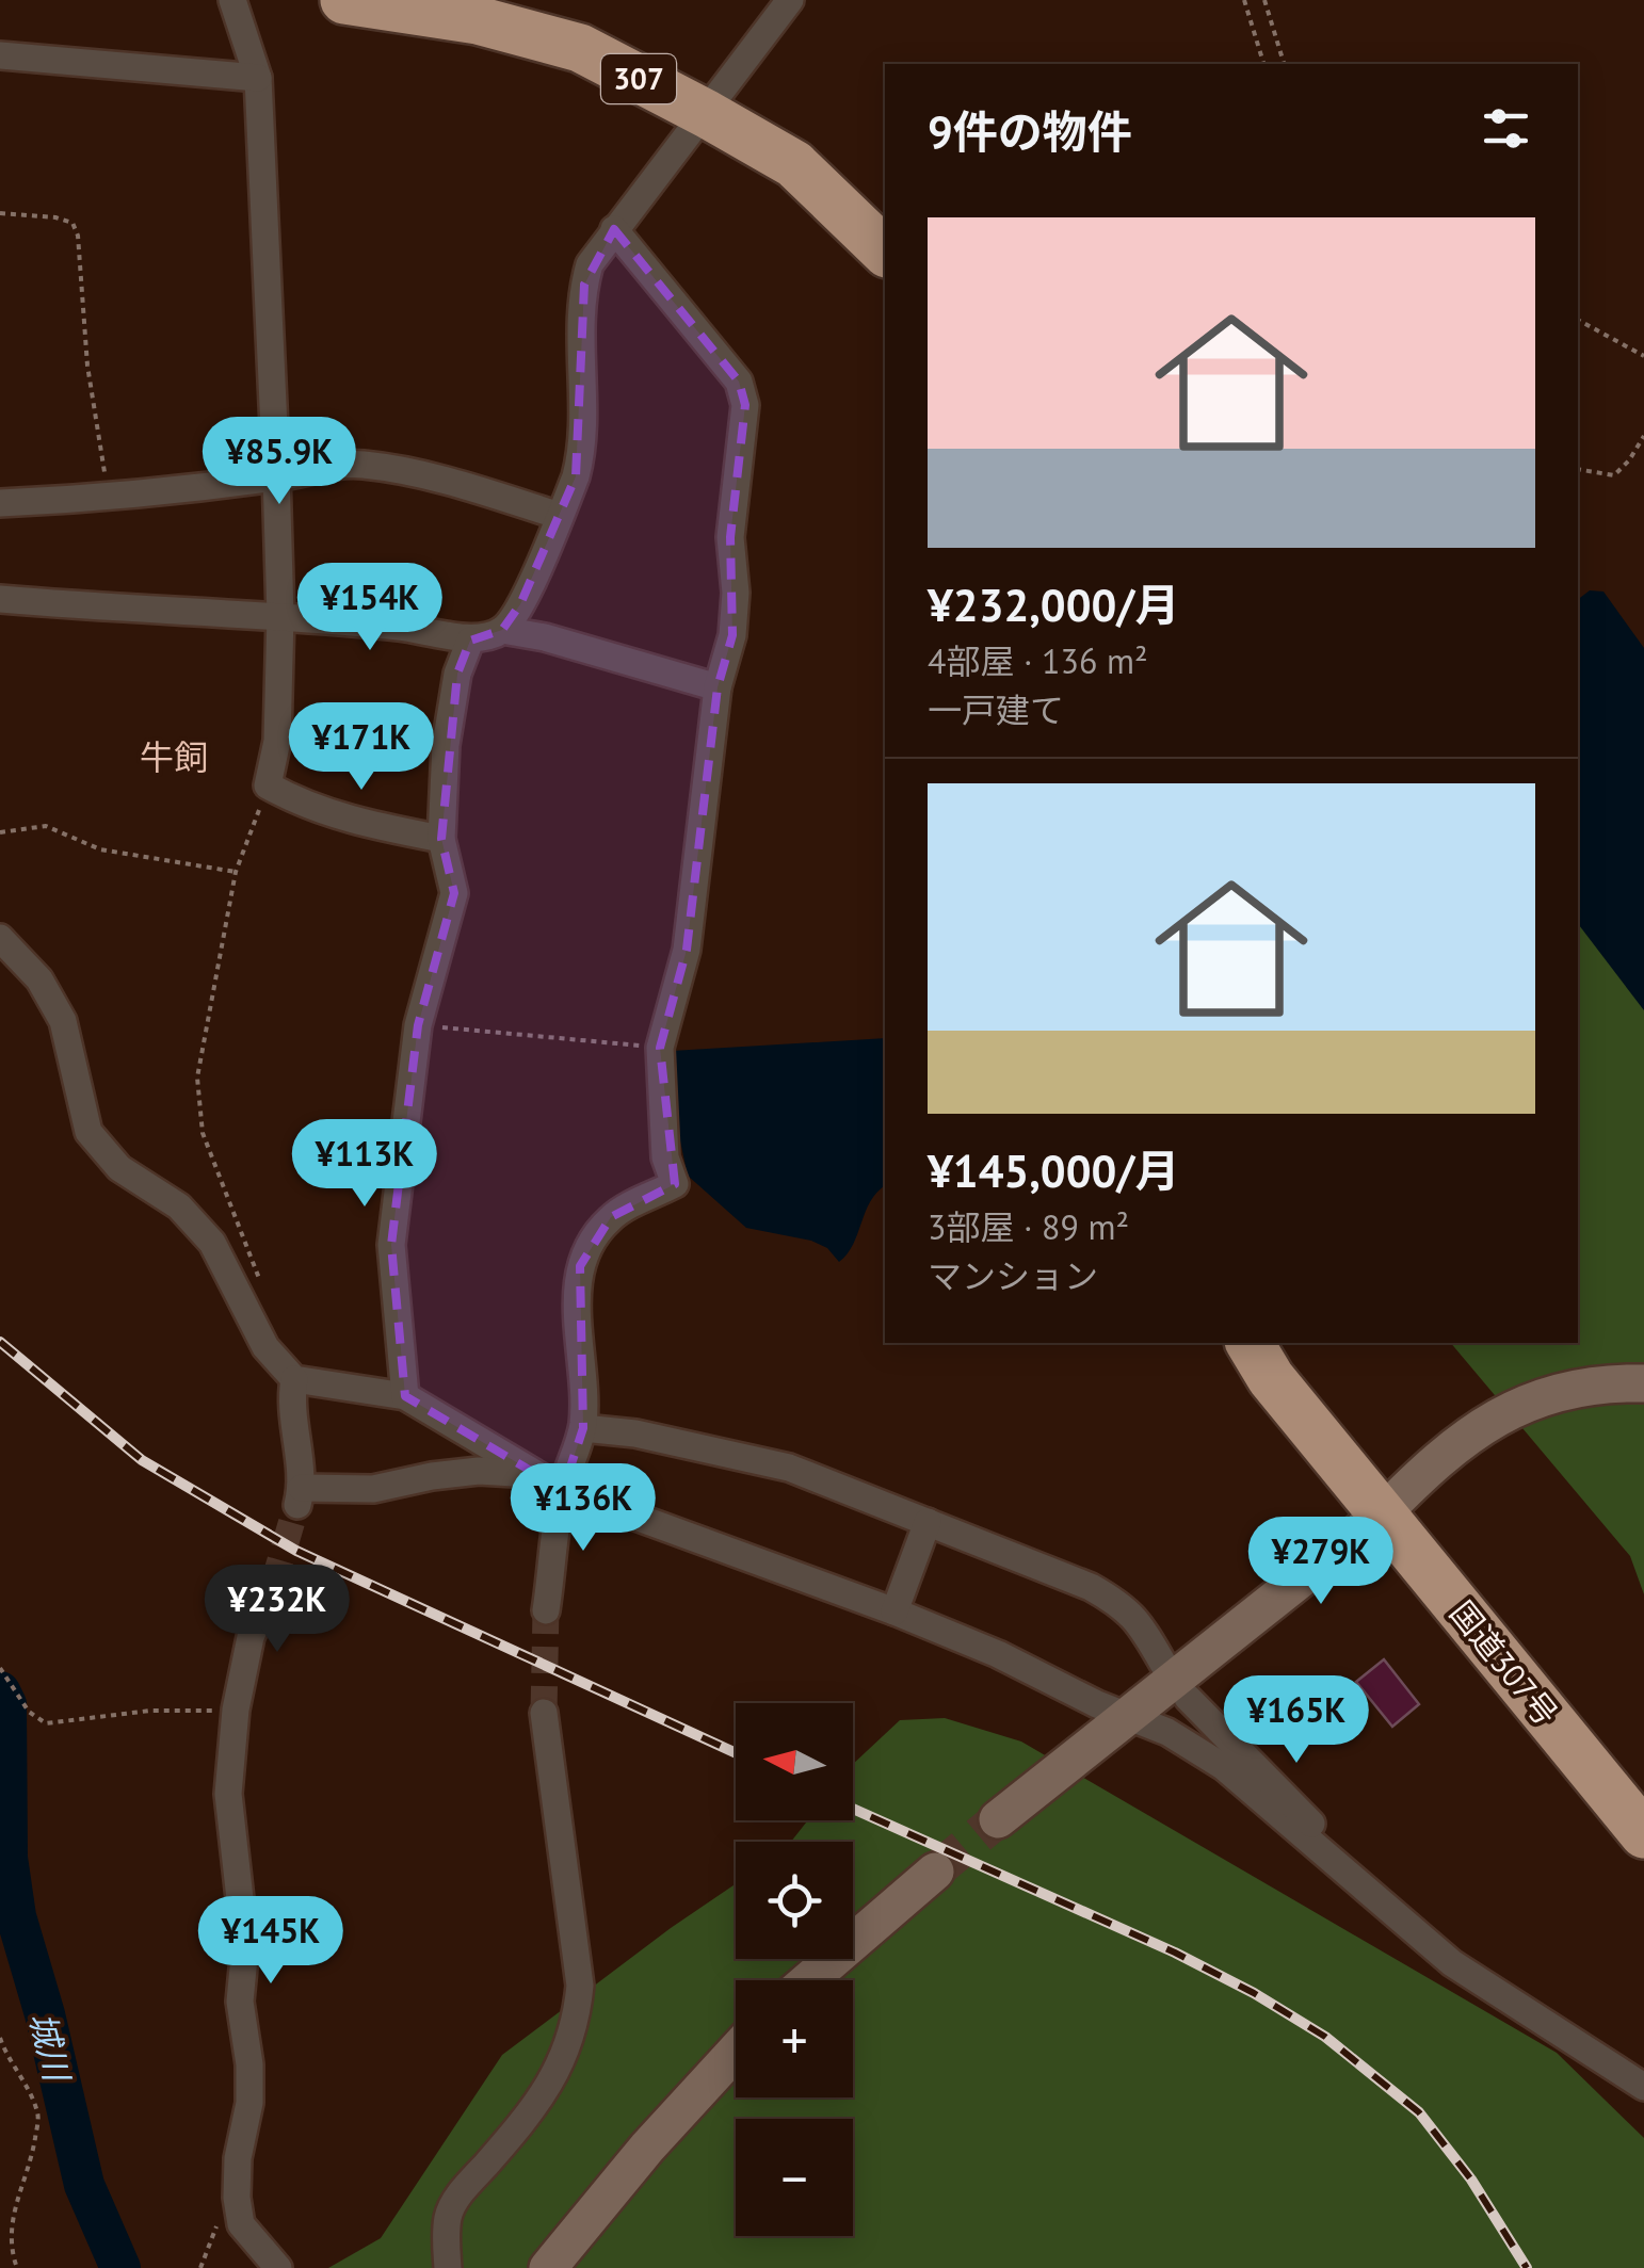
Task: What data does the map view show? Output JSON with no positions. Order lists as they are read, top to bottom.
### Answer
{
  "streets": {
    "highway": ["307", "国道307号"]
  },
  "districts": ["牛飼"],
  "water": ["城川"],
  "north": "left",
  "page": {
    "heading": "9件の物件",
    "list": [
      {
        "name": "¥232,000/月",
        "note": "4部屋 · 136 m² · 一戸建て"
      },
      {
        "name": "¥145,000/月",
        "note": "3部屋 · 89 m² · マンション"
      }
    ],
    "price": [
      "¥85.9K",
      "¥154K",
      "¥171K",
      "¥113K",
      "¥136K",
      "¥279K",
      "¥232K",
      "¥165K",
      "¥145K"
    ],
    "map_buttons": ["+", "−"]
  }
}
